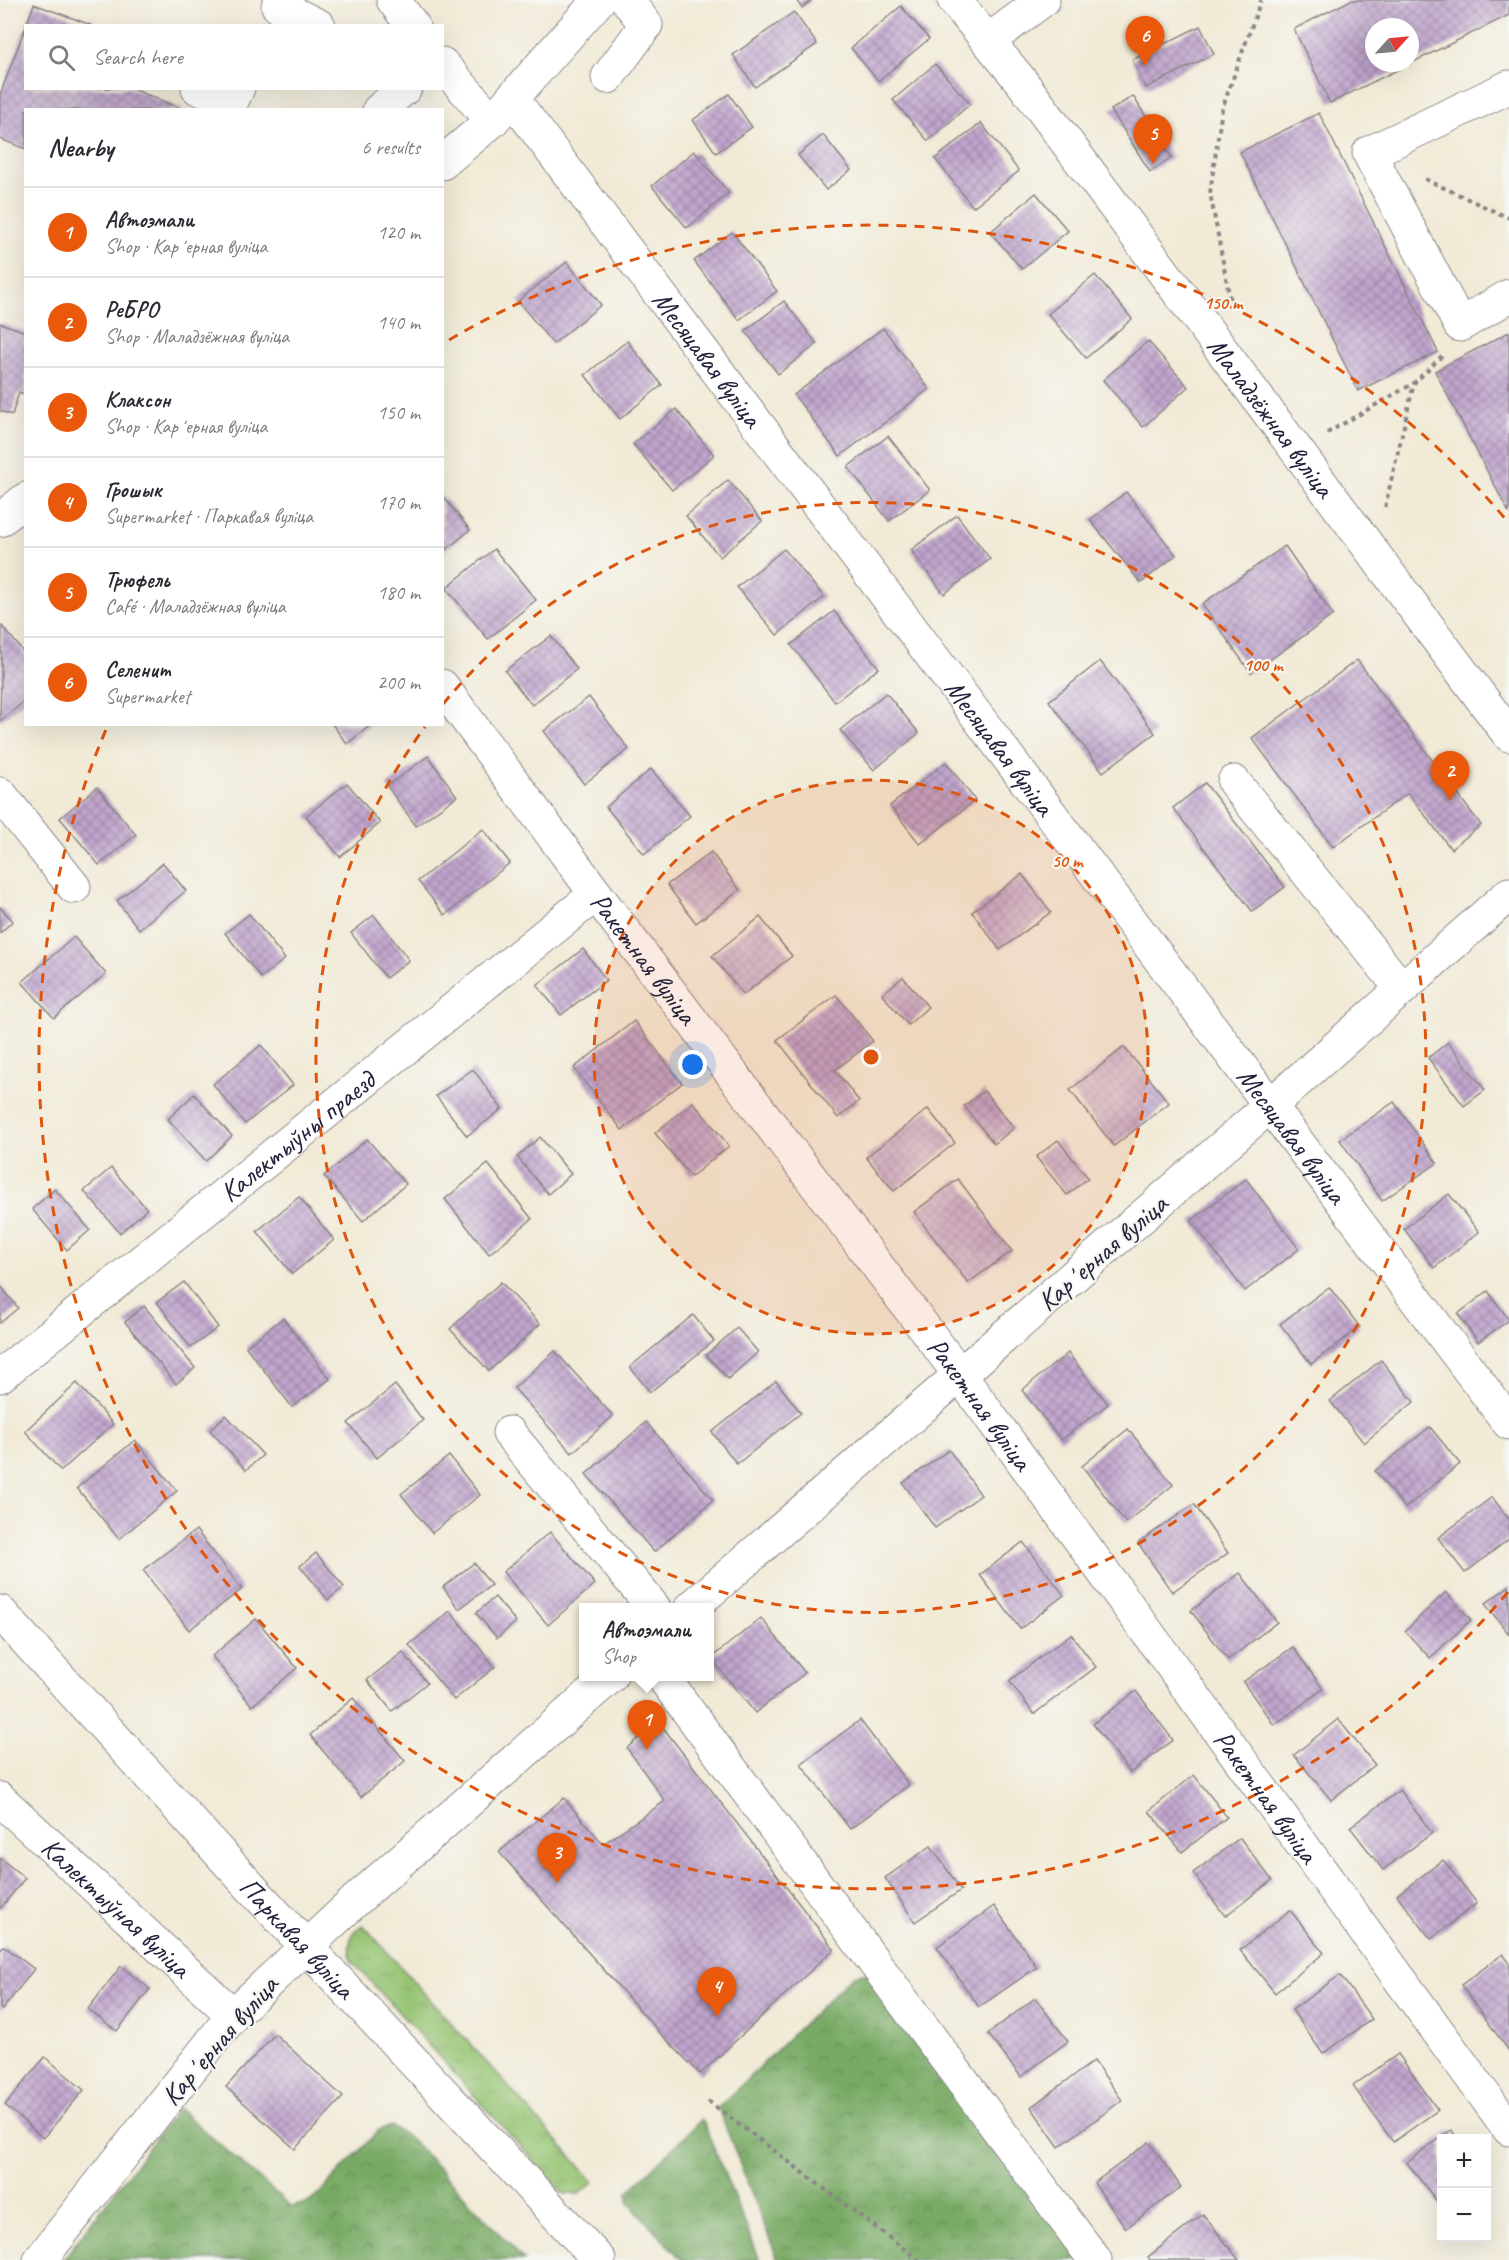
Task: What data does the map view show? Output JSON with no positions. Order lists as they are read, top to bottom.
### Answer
{
  "streets": {
    "street": [
      "Месяцавая вуліца",
      "Маладзёжная вуліца",
      "Ракетная вуліца",
      "Калектыўны праезд",
      "Карʼерная вуліца",
      "Калектыўная вуліца",
      "Паркавая вуліца"
    ]
  },
  "crossings": [
    ["Месяцавая вуліца", "Карʼерная вуліца"],
    ["Ракетная вуліца", "Калектыўны праезд"],
    ["Ракетная вуліца", "Карʼерная вуліца"],
    ["Карʼерная вуліца", "Калектыўная вуліца"],
    ["Карʼерная вуліца", "Паркавая вуліца"]
  ],
  "north": "top right",
  "page": {
    "pins": [
      "6",
      "5",
      "2",
      "1",
      "3",
      "4"
    ],
    "search": "Search here",
    "heading": ["Nearby", "6 results"],
    "list": [
      {
        "mark": "1",
        "name": "Автоэмали",
        "note": "Shop · Карʼерная вуліца",
        "value": "120 m"
      },
      {
        "mark": "2",
        "name": "РеБРО",
        "note": "Shop · Маладзёжная вуліца",
        "value": "140 m"
      },
      {
        "mark": "3",
        "name": "Клаксон",
        "note": "Shop · Карʼерная вуліца",
        "value": "150 m"
      },
      {
        "mark": "4",
        "name": "Грошык",
        "note": "Supermarket · Паркавая вуліца",
        "value": "170 m"
      },
      {
        "mark": "5",
        "name": "Трюфель",
        "note": "Café · Маладзёжная вуліца",
        "value": "180 m"
      },
      {
        "mark": "6",
        "name": "Селенит",
        "note": "Supermarket",
        "value": "200 m"
      }
    ],
    "popup": ["Автоэмали", "Shop"],
    "map_buttons": ["+", "−"]
  },
  "rings": ["150 m", "100 m", "50 m"]
}
